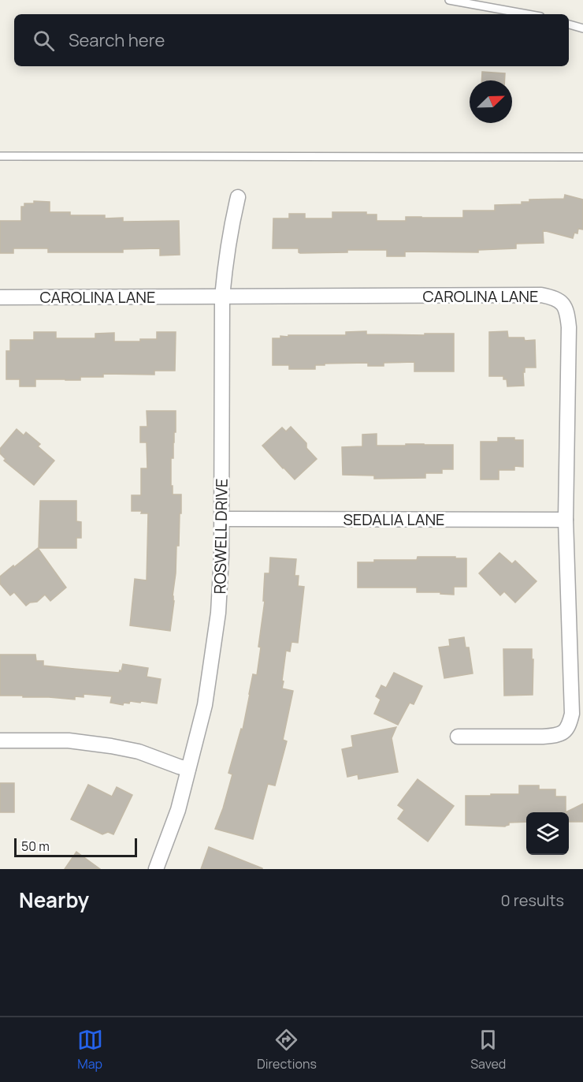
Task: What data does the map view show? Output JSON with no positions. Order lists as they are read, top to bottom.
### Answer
{
  "streets": {
    "street": ["CAROLINA LANE", "SEDALIA LANE", "ROSWELL DRIVE"]
  },
  "crossings": [
    ["CAROLINA LANE", "SEDALIA LANE"],
    ["CAROLINA LANE", "ROSWELL DRIVE"],
    ["SEDALIA LANE", "ROSWELL DRIVE"]
  ],
  "scale_bar": "50 m",
  "north": "top right",
  "page": {
    "search": "Search here",
    "scale": "50 m",
    "heading": ["Nearby", "0 results"],
    "nav": ["Map", "Directions", "Saved"]
  }
}
